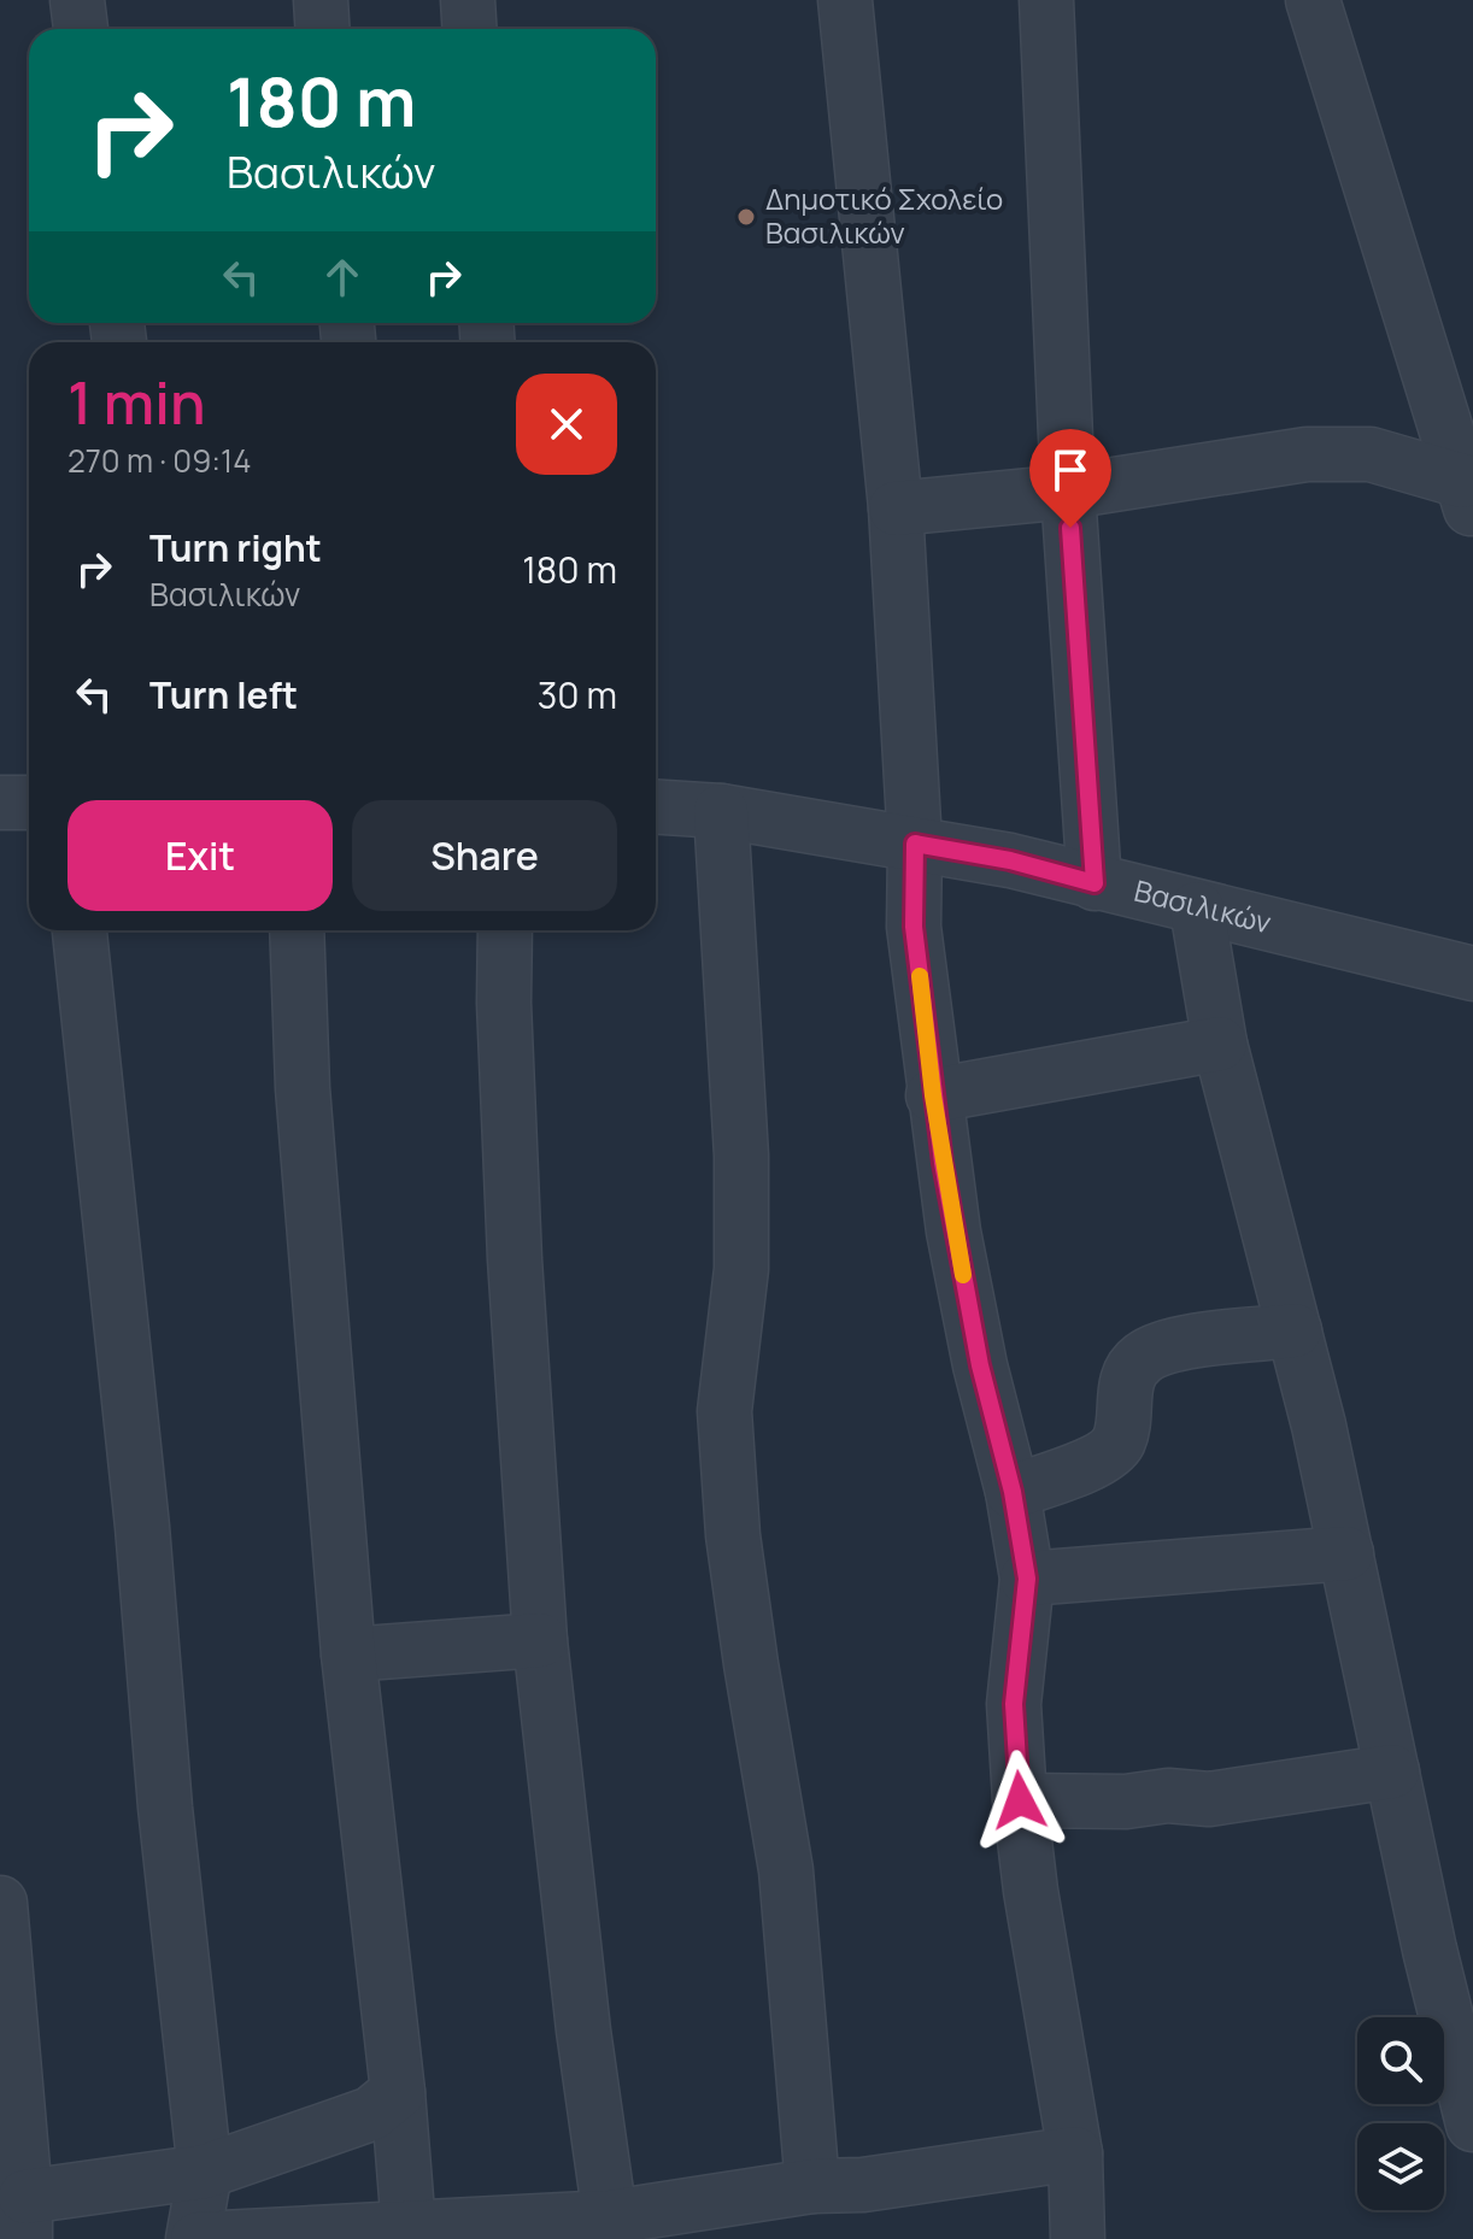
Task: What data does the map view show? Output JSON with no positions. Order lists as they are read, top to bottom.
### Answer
{
  "streets": {
    "street": ["Βασιλικών"]
  },
  "places": ["Δημοτικό Σχολείο Βασιλικών"],
  "page": {
    "turn": ["180 m", "Βασιλικών"],
    "heading": ["1 min", "270 m · 09:14"],
    "list": [
      {
        "name": "Turn right",
        "note": "Βασιλικών",
        "value": "180 m"
      },
      {
        "name": "Turn left",
        "value": "30 m"
      }
    ],
    "buttons": ["Exit", "Share"]
  }
}
